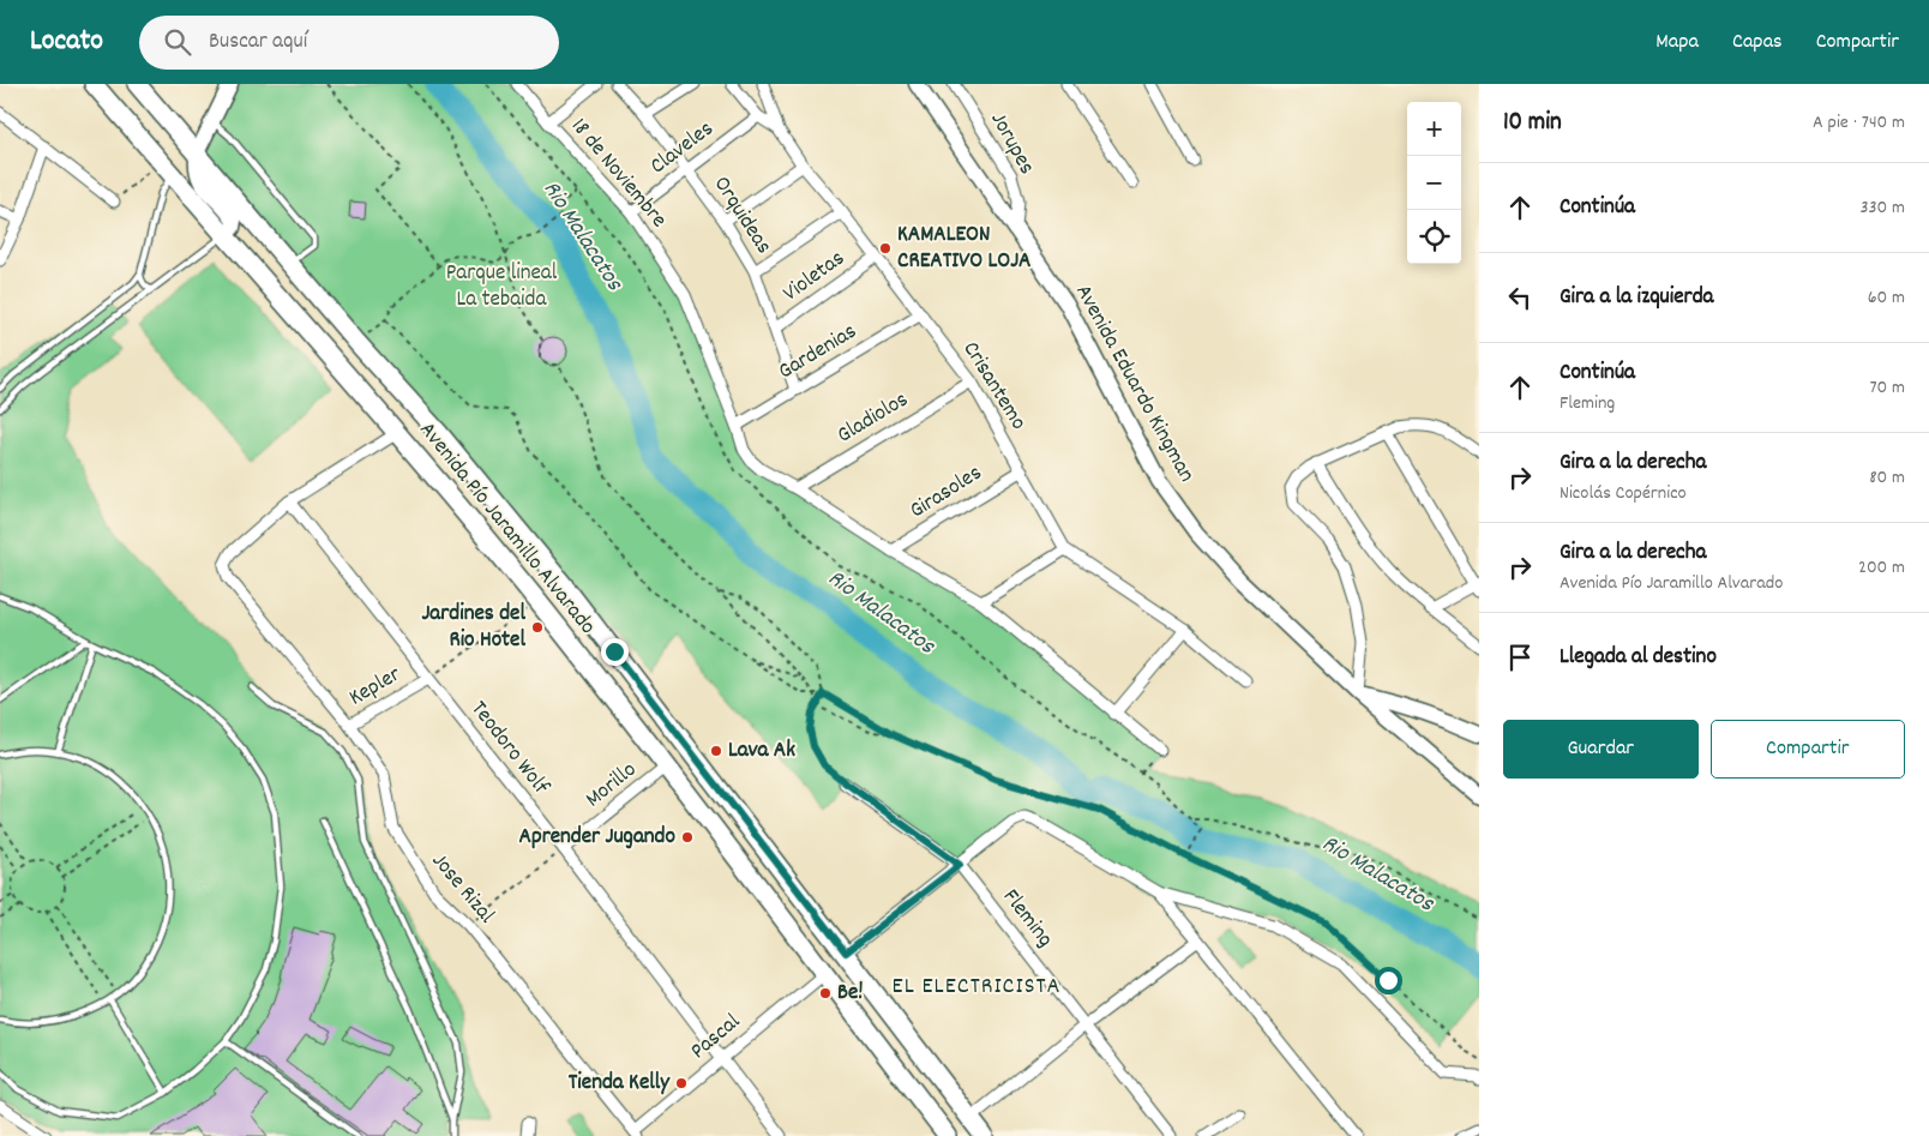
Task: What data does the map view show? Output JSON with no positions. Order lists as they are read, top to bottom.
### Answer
{
  "streets": {
    "main road": ["Avenida Eduardo Kingman", "Avenida Pío Jaramillo Alvarado"],
    "street": [
      "Jorupes",
      "Claveles",
      "18 de Noviembre",
      "Orquideas",
      "Violetas",
      "Gardenias",
      "Crisantemo",
      "Gladiolos",
      "Girasoles",
      "Kepler",
      "Teodoro Wolf",
      "Morillo",
      "Jose Rizal",
      "Fleming",
      "Pascal"
    ]
  },
  "crossings": [
    ["Jorupes", "Avenida Eduardo Kingman"],
    ["Claveles", "18 de Noviembre"],
    ["Claveles", "Orquideas"],
    ["Claveles", "Crisantemo"],
    ["18 de Noviembre", "Gardenias"],
    ["18 de Noviembre", "Gladiolos"],
    ["18 de Noviembre", "Girasoles"],
    ["Orquideas", "Violetas"],
    ["Orquideas", "Gardenias"],
    ["Violetas", "Crisantemo"],
    ["Gardenias", "Crisantemo"],
    ["Crisantemo", "Gladiolos"],
    ["Crisantemo", "Girasoles"],
    ["Avenida Pío Jaramillo Alvarado", "Kepler"],
    ["Avenida Pío Jaramillo Alvarado", "Morillo"],
    ["Avenida Pío Jaramillo Alvarado", "Pascal"],
    ["Kepler", "Teodoro Wolf"],
    ["Kepler", "Jose Rizal"],
    ["Teodoro Wolf", "Morillo"],
    ["Teodoro Wolf", "Jose Rizal"],
    ["Teodoro Wolf", "Pascal"],
    ["Jose Rizal", "Pascal"]
  ],
  "districts": ["EL ELECTRICISTA"],
  "water": ["Rio Malacatos"],
  "parks": ["Parque lineal La tebaida"],
  "places": [
    "KAMALEON CREATIVO LOJA",
    "Jardines del Rio Hotel",
    "Lava Ak",
    "Aprender Jugando",
    "Be!",
    "Tienda Kelly"
  ],
  "page": {
    "header": "Locato",
    "search": "Buscar aquí",
    "nav": ["Mapa", "Capas", "Compartir"],
    "heading": ["10 min", "A pie · 740 m"],
    "map_buttons": ["+", "−"],
    "list": [
      ["Continúa", "330 m"],
      ["Gira a la izquierda", "60 m"],
      ["Continúa", "Fleming", "70 m"],
      ["Gira a la derecha", "Nicolás Copérnico", "80 m"],
      ["Gira a la derecha", "Avenida Pío Jaramillo Alvarado", "200 m"],
      "Llegada al destino"
    ],
    "buttons": ["Guardar", "Compartir"]
  }
}
